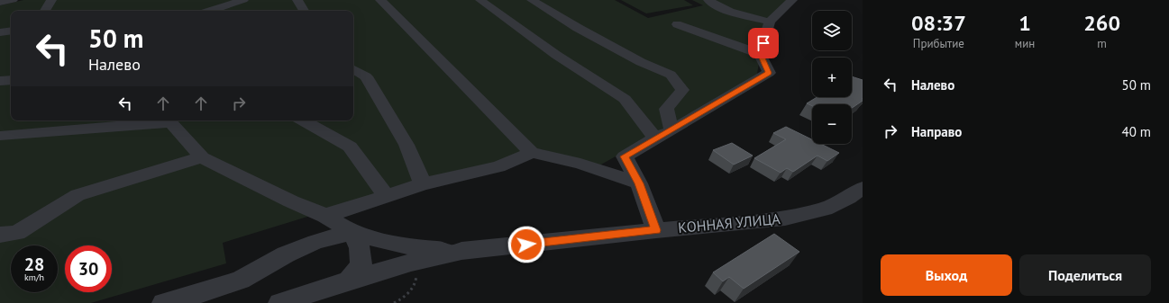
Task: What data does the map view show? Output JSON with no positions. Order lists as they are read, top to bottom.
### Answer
{
  "streets": {
    "street": ["КОННАЯ УЛИЦА"]
  },
  "page": {
    "eta": [
      "08:37",
      "Прибытие",
      "1",
      "мин",
      "260",
      "m"
    ],
    "map_buttons": ["+", "−"],
    "turn": ["50 m", "Налево"],
    "list": [
      {
        "name": "Налево",
        "value": "50 m"
      },
      {
        "name": "Направо",
        "value": "40 m"
      }
    ],
    "speed": "28 km/h",
    "limit": "30",
    "buttons": ["Выход", "Поделиться"]
  }
}
